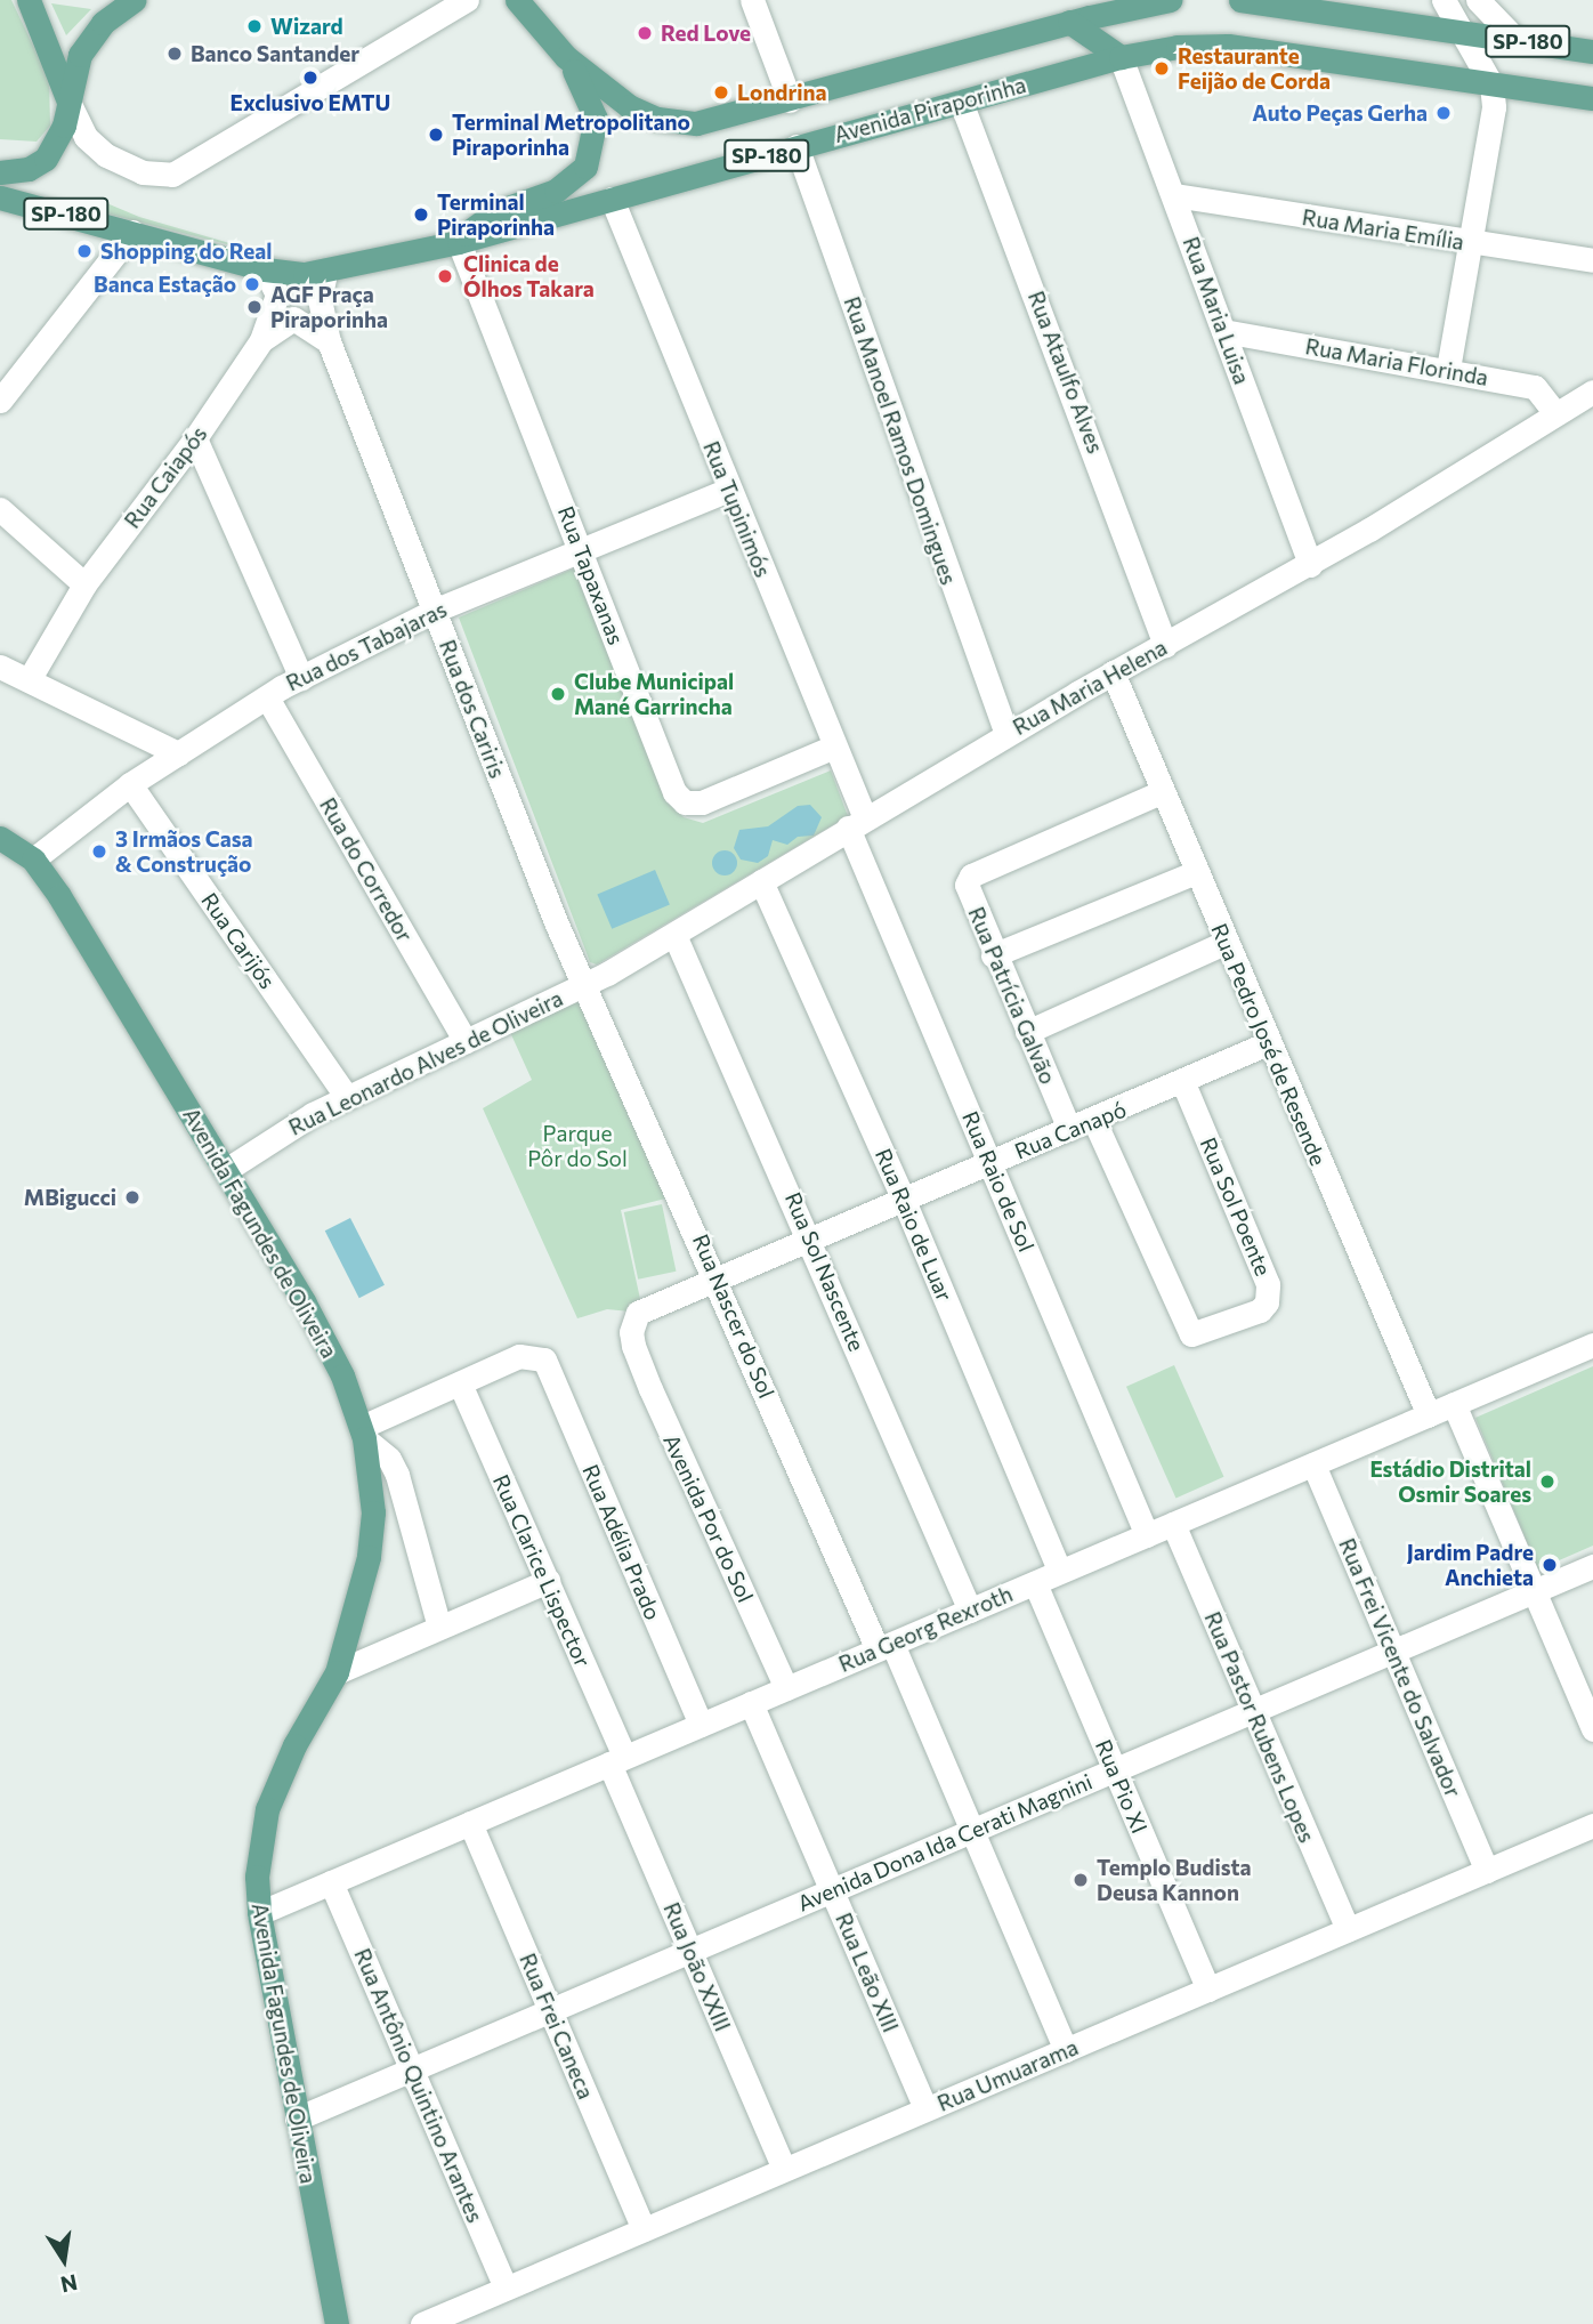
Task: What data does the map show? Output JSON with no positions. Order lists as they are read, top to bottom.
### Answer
{
  "streets": {
    "main road": ["SP-180", "Avenida Piraporinha", "Avenida Fagundes de Oliveira"],
    "street": [
      "Rua Maria Emília",
      "Rua Maria Luisa",
      "Rua Maria Florinda",
      "Rua Ataulfo Alves",
      "Rua Manoel Ramos Domingues",
      "Rua Caiapós",
      "Rua Tupinimós",
      "Rua Tapaxanas",
      "Rua dos Tabajaras",
      "Rua Maria Helena",
      "Rua dos Cariris",
      "Rua do Corredor",
      "Rua Carijós",
      "Rua Patrícia Galvão",
      "Rua Pedro José de Resende",
      "Rua Leonardo Alves de Oliveira",
      "Rua Canapó",
      "Rua Raio de Sol",
      "Rua Sol Poente",
      "Rua Raio de Luar",
      "Rua Sol Nascente",
      "Rua Nascer do Sol",
      "Avenida Por do Sol",
      "Rua Adélia Prado",
      "Rua Clarice Lispector",
      "Rua Georg Rexroth",
      "Rua Frei Vicente do Salvador",
      "Rua Pastor Rubens Lopes",
      "Rua Pio XI",
      "Avenida Dona Ida Cerati Magnini",
      "Rua João XXIII",
      "Rua Leão XIII",
      "Rua Frei Caneca",
      "Rua Umuarama",
      "Rua Antônio Quintino Arantes"
    ]
  },
  "crossings": [
    ["Avenida Piraporinha", "Rua Maria Luisa"],
    ["Avenida Piraporinha", "Rua Ataulfo Alves"],
    ["Avenida Piraporinha", "Rua Manoel Ramos Domingues"],
    ["Avenida Piraporinha", "Rua Caiapós"],
    ["Avenida Piraporinha", "Rua Tupinimós"],
    ["Avenida Piraporinha", "Rua Tapaxanas"],
    ["Avenida Piraporinha", "Rua dos Cariris"],
    ["Rua Maria Emília", "Rua Maria Luisa"],
    ["Rua Maria Luisa", "Rua Maria Florinda"],
    ["Rua Maria Luisa", "Rua Maria Helena"],
    ["Rua Maria Florinda", "Rua Maria Helena"],
    ["Rua Ataulfo Alves", "Rua Maria Helena"],
    ["Rua Manoel Ramos Domingues", "Rua Maria Helena"],
    ["Rua Tupinimós", "Rua Tapaxanas"],
    ["Rua Tupinimós", "Rua dos Tabajaras"],
    ["Rua Tupinimós", "Rua Maria Helena"],
    ["Rua Tupinimós", "Rua Raio de Sol"],
    ["Rua Tapaxanas", "Rua dos Tabajaras"],
    ["Rua dos Tabajaras", "Rua dos Cariris"],
    ["Rua dos Tabajaras", "Rua do Corredor"],
    ["Rua dos Tabajaras", "Rua Carijós"],
    ["Rua dos Tabajaras", "Avenida Fagundes de Oliveira"],
    ["Rua Maria Helena", "Rua dos Cariris"],
    ["Rua Maria Helena", "Rua Pedro José de Resende"],
    ["Rua Maria Helena", "Rua Leonardo Alves de Oliveira"],
    ["Rua Maria Helena", "Rua Raio de Sol"],
    ["Rua Maria Helena", "Rua Raio de Luar"],
    ["Rua Maria Helena", "Rua Sol Nascente"],
    ["Rua Maria Helena", "Rua Nascer do Sol"],
    ["Rua dos Cariris", "Rua Leonardo Alves de Oliveira"],
    ["Rua dos Cariris", "Rua Nascer do Sol"],
    ["Rua do Corredor", "Rua Leonardo Alves de Oliveira"],
    ["Rua Carijós", "Rua Leonardo Alves de Oliveira"],
    ["Rua Patrícia Galvão", "Rua Pedro José de Resende"],
    ["Rua Patrícia Galvão", "Rua Canapó"],
    ["Rua Pedro José de Resende", "Rua Canapó"],
    ["Rua Pedro José de Resende", "Rua Georg Rexroth"],
    ["Rua Leonardo Alves de Oliveira", "Avenida Fagundes de Oliveira"],
    ["Rua Leonardo Alves de Oliveira", "Rua Nascer do Sol"],
    ["Rua Canapó", "Rua Raio de Sol"],
    ["Rua Canapó", "Rua Sol Poente"],
    ["Rua Canapó", "Rua Raio de Luar"],
    ["Rua Canapó", "Rua Sol Nascente"],
    ["Rua Canapó", "Rua Nascer do Sol"],
    ["Rua Canapó", "Avenida Por do Sol"],
    ["Rua Raio de Sol", "Rua Georg Rexroth"],
    ["Rua Raio de Luar", "Rua Georg Rexroth"],
    ["Avenida Fagundes de Oliveira", "Rua Georg Rexroth"],
    ["Avenida Fagundes de Oliveira", "Avenida Dona Ida Cerati Magnini"],
    ["Rua Sol Nascente", "Rua Georg Rexroth"],
    ["Rua Nascer do Sol", "Rua Georg Rexroth"],
    ["Rua Nascer do Sol", "Avenida Dona Ida Cerati Magnini"],
    ["Rua Nascer do Sol", "Rua Umuarama"],
    ["Avenida Por do Sol", "Rua Georg Rexroth"],
    ["Rua Adélia Prado", "Rua Clarice Lispector"],
    ["Rua Adélia Prado", "Rua Georg Rexroth"],
    ["Rua Clarice Lispector", "Rua Georg Rexroth"],
    ["Rua Clarice Lispector", "Rua João XXIII"],
    ["Rua Georg Rexroth", "Rua Frei Vicente do Salvador"],
    ["Rua Georg Rexroth", "Rua Pastor Rubens Lopes"],
    ["Rua Georg Rexroth", "Rua Pio XI"],
    ["Rua Georg Rexroth", "Rua João XXIII"],
    ["Rua Georg Rexroth", "Rua Leão XIII"],
    ["Rua Georg Rexroth", "Rua Frei Caneca"],
    ["Rua Georg Rexroth", "Rua Antônio Quintino Arantes"],
    ["Rua Frei Vicente do Salvador", "Avenida Dona Ida Cerati Magnini"],
    ["Rua Frei Vicente do Salvador", "Rua Umuarama"],
    ["Rua Pastor Rubens Lopes", "Avenida Dona Ida Cerati Magnini"],
    ["Rua Pastor Rubens Lopes", "Rua Umuarama"],
    ["Rua Pio XI", "Avenida Dona Ida Cerati Magnini"],
    ["Rua Pio XI", "Rua Umuarama"],
    ["Avenida Dona Ida Cerati Magnini", "Rua João XXIII"],
    ["Avenida Dona Ida Cerati Magnini", "Rua Leão XIII"],
    ["Avenida Dona Ida Cerati Magnini", "Rua Frei Caneca"],
    ["Avenida Dona Ida Cerati Magnini", "Rua Antônio Quintino Arantes"],
    ["Rua João XXIII", "Rua Umuarama"],
    ["Rua Leão XIII", "Rua Umuarama"],
    ["Rua Frei Caneca", "Rua Umuarama"],
    ["Rua Umuarama", "Rua Antônio Quintino Arantes"]
  ],
  "parks": ["Parque Pôr do Sol"],
  "places": [
    "Wizard",
    "Red Love",
    "Banco Santander",
    "Restaurante Feijão de Corda",
    "Exclusivo EMTU",
    "Londrina",
    "Auto Peças Gerha",
    "Terminal Metropolitano Piraporinha",
    "Terminal Piraporinha",
    "Shopping do Real",
    "Clinica de Ólhos Takara",
    "Banca Estação",
    "AGF Praça Piraporinha",
    "Clube Municipal Mané Garrincha",
    "3 Irmãos Casa & Construção",
    "MBigucci",
    "Estádio Distrital Osmir Soares",
    "Jardim Padre Anchieta",
    "Templo Budista Deusa Kannon"
  ],
  "north": "bottom"
}
